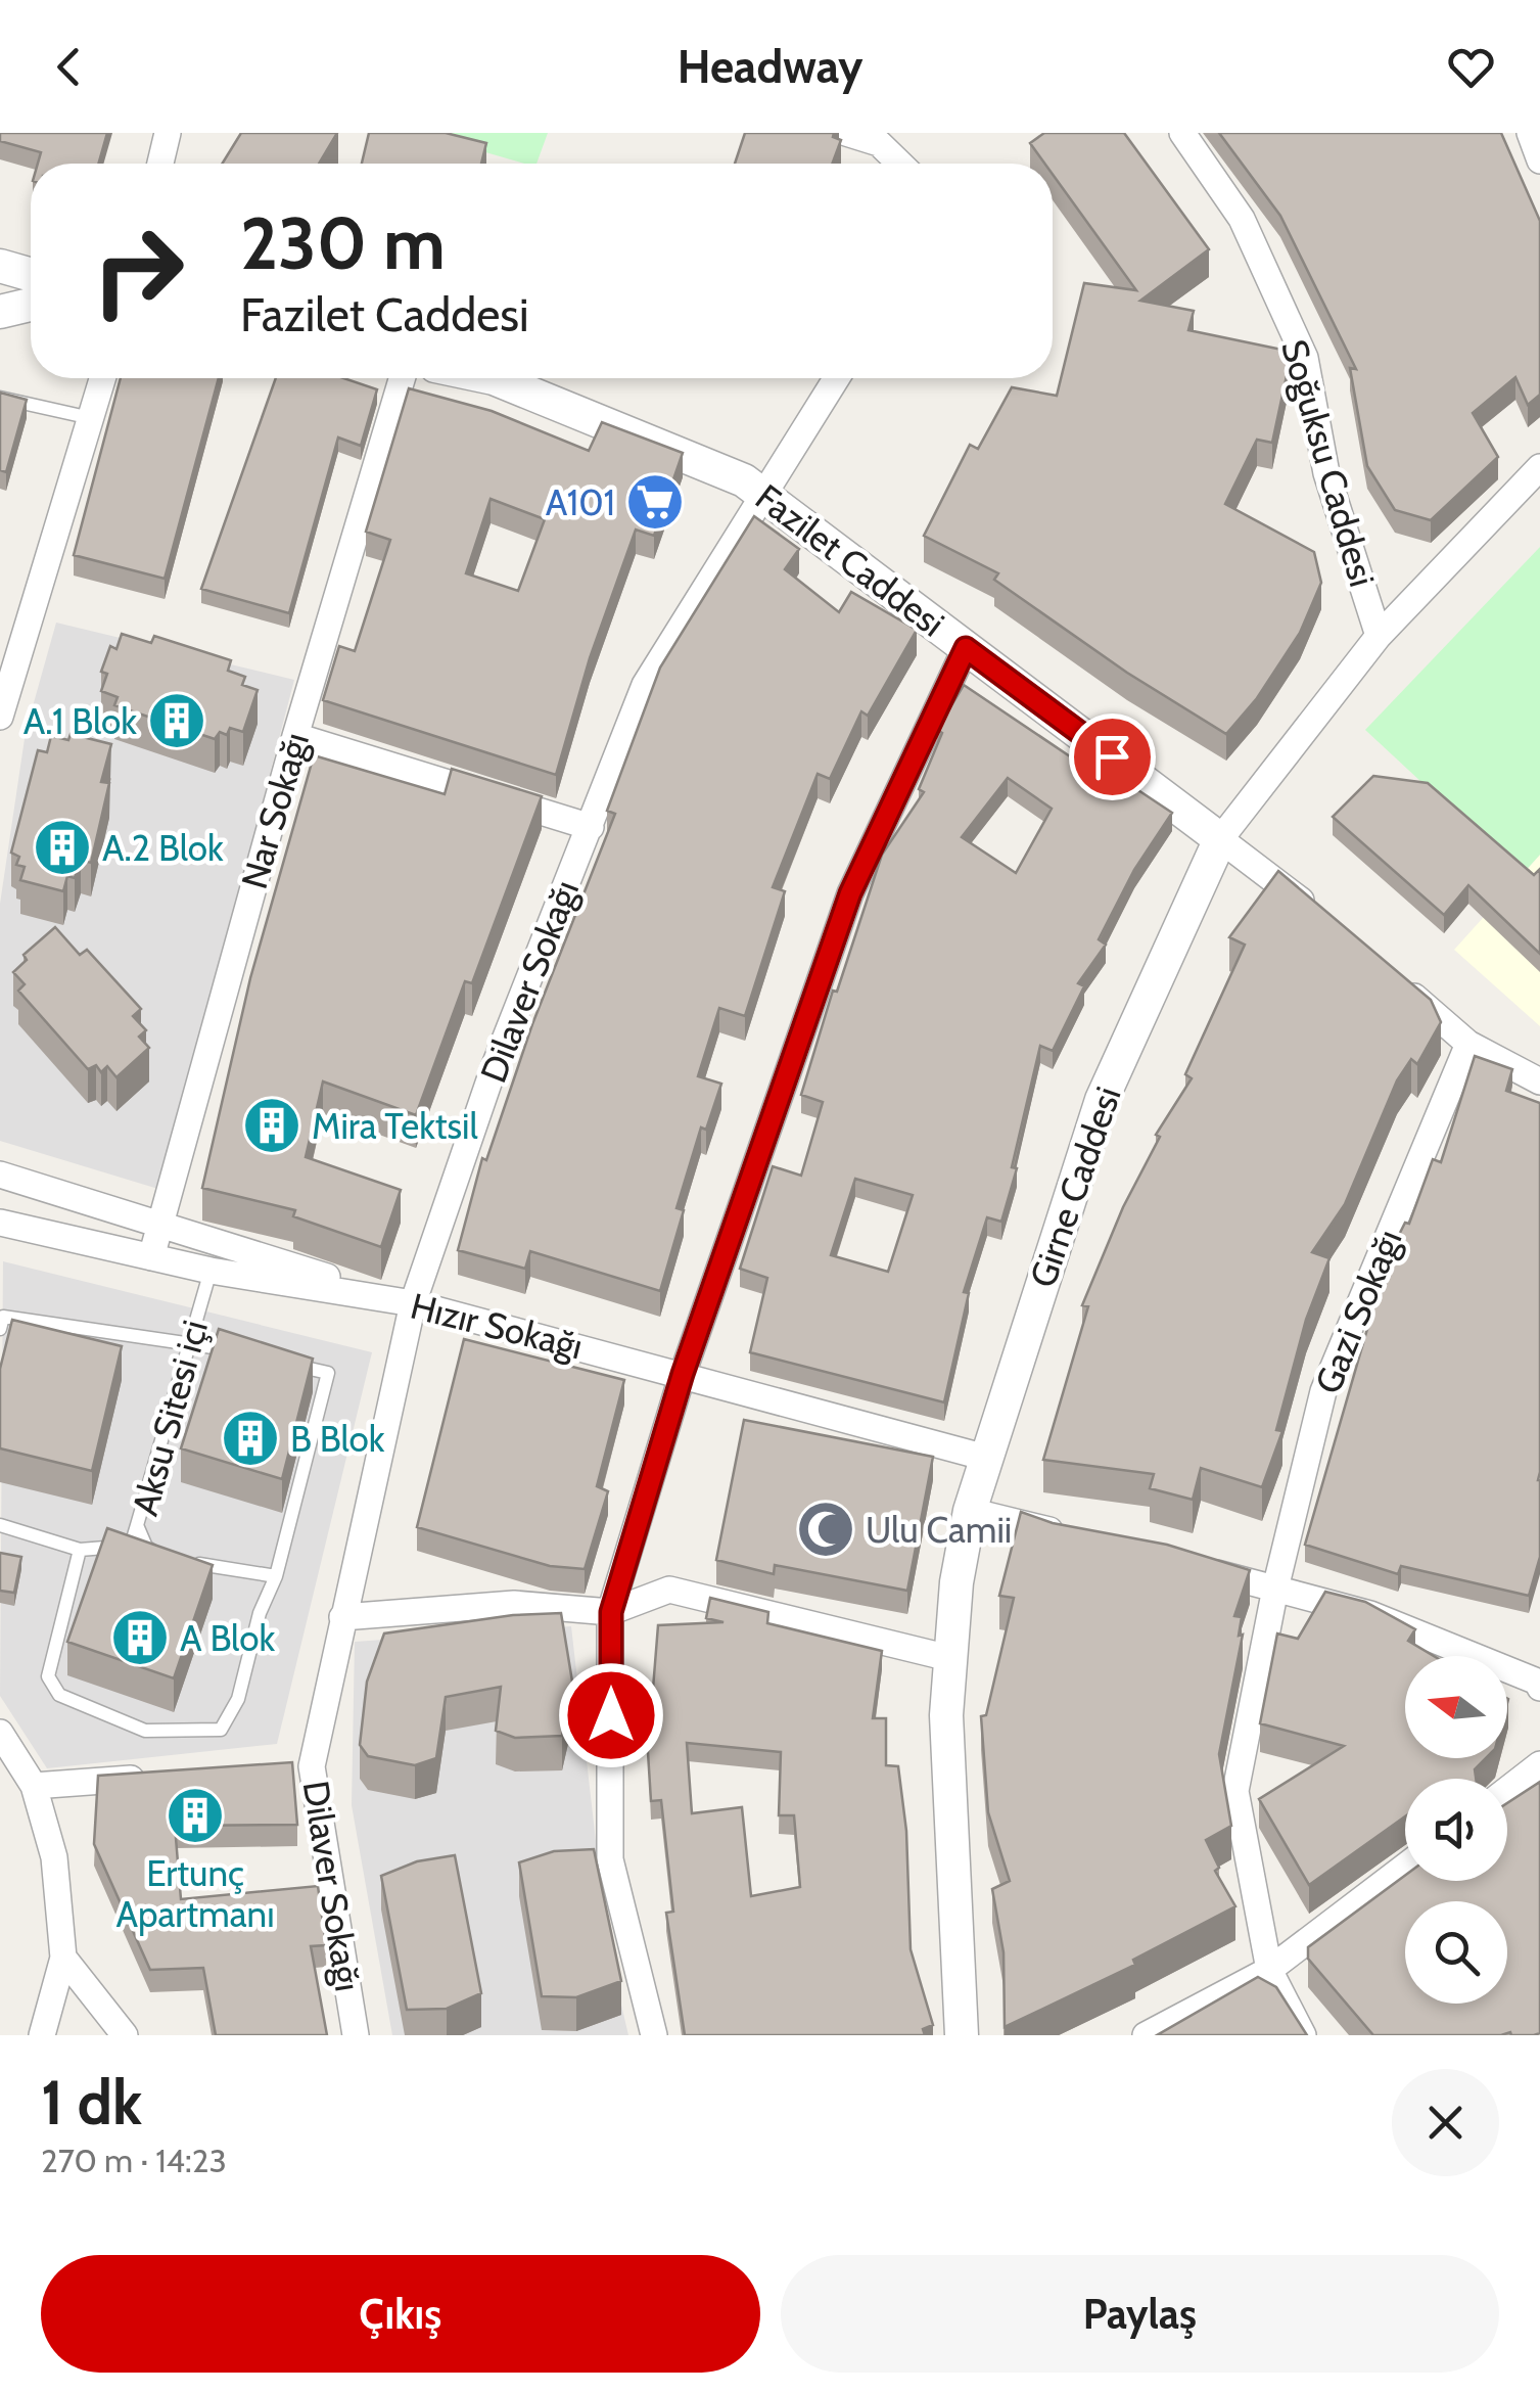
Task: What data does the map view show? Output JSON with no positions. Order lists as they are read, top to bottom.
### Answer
{
  "streets": {
    "street": [
      "Soğuksu Caddesi",
      "Fazilet Caddesi",
      "Nar Sokağı",
      "Dilaver Sokağı",
      "Girne Caddesi",
      "Gazi Sokağı",
      "Hızır Sokağı"
    ],
    "lane": ["Aksu Sitesi içi"]
  },
  "crossings": [
    ["Soğuksu Caddesi", "Girne Caddesi"],
    ["Fazilet Caddesi", "Dilaver Sokağı"],
    ["Fazilet Caddesi", "Girne Caddesi"],
    ["Nar Sokağı", "Hızır Sokağı"],
    ["Dilaver Sokağı", "Hızır Sokağı"],
    ["Girne Caddesi", "Hızır Sokağı"],
    ["Hızır Sokağı", "Aksu Sitesi içi"]
  ],
  "places": {
    "supermarket": ["A101"],
    "building": [
      "A.1 Blok",
      "A.2 Blok",
      "Mira Tektsil",
      "B Blok",
      "A Blok",
      "Ertunç Apartmanı"
    ],
    "mosque": ["Ulu Camii"]
  },
  "north": "left",
  "page": {
    "header": "Headway",
    "turn": ["230 m", "Fazilet Caddesi"],
    "heading": ["1 dk", "270 m · 14:23"],
    "buttons": ["Çıkış", "Paylaş"]
  }
}
